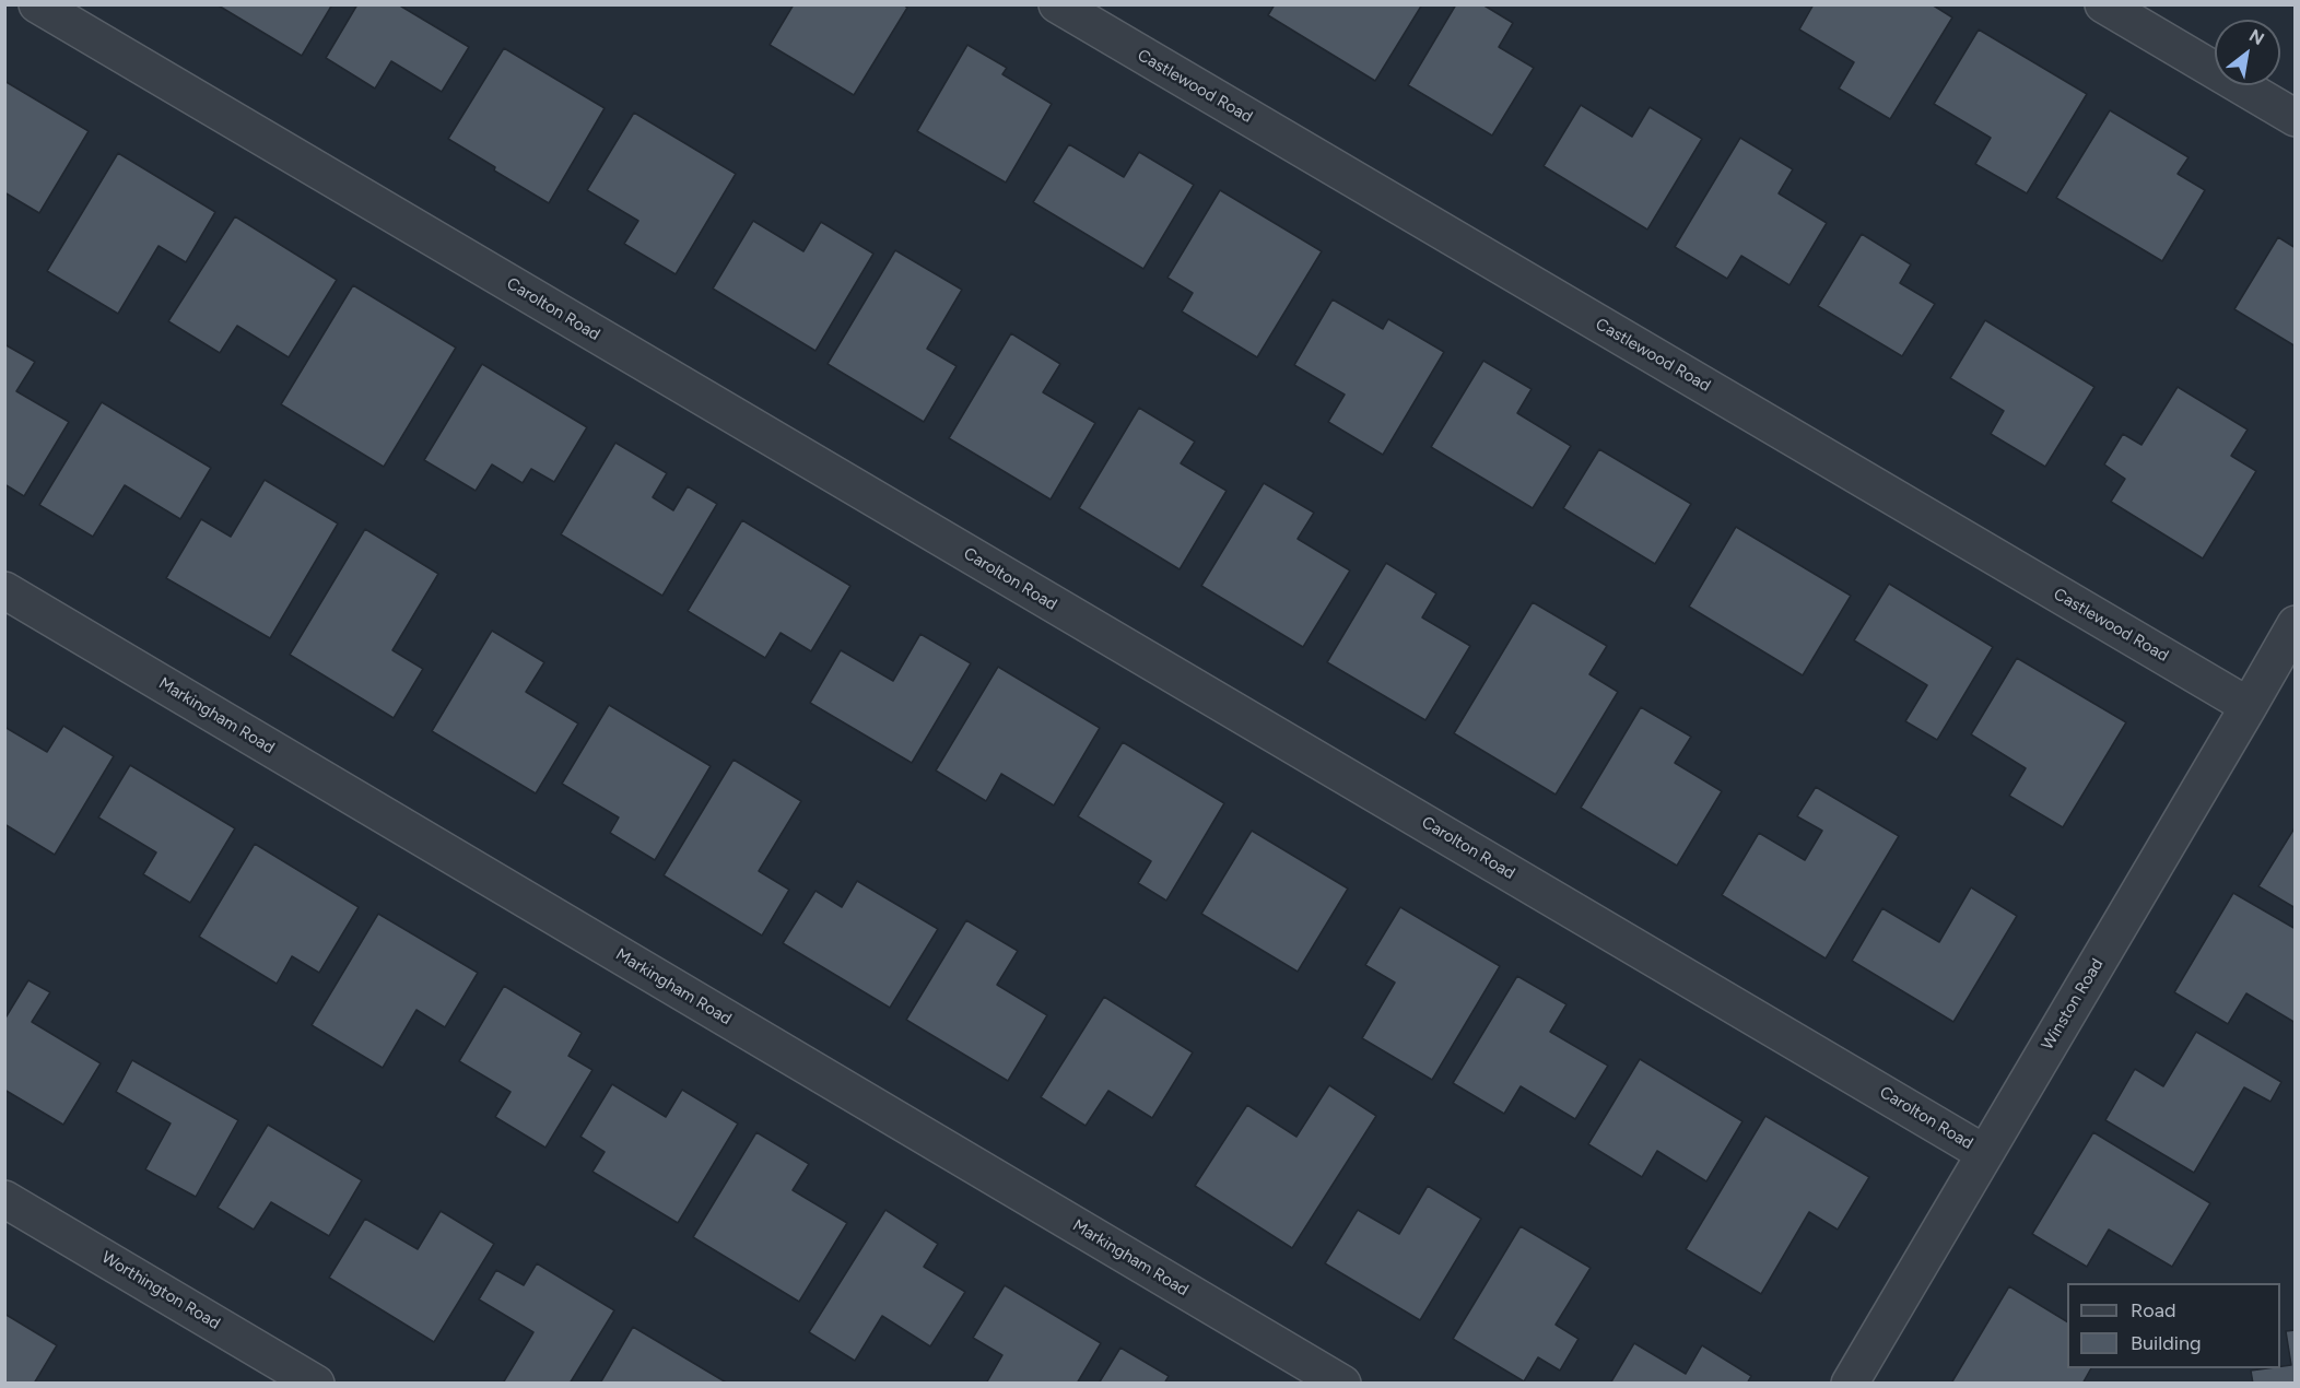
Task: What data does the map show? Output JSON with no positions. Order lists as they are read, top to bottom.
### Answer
{
  "streets": {
    "street": [
      "Castlewood Road",
      "Carolton Road",
      "Markingham Road",
      "Winston Road",
      "Worthington Road"
    ]
  },
  "crossings": [
    ["Castlewood Road", "Winston Road"],
    ["Carolton Road", "Winston Road"]
  ],
  "legend": ["Road", "Building"],
  "north": "top right"
}
